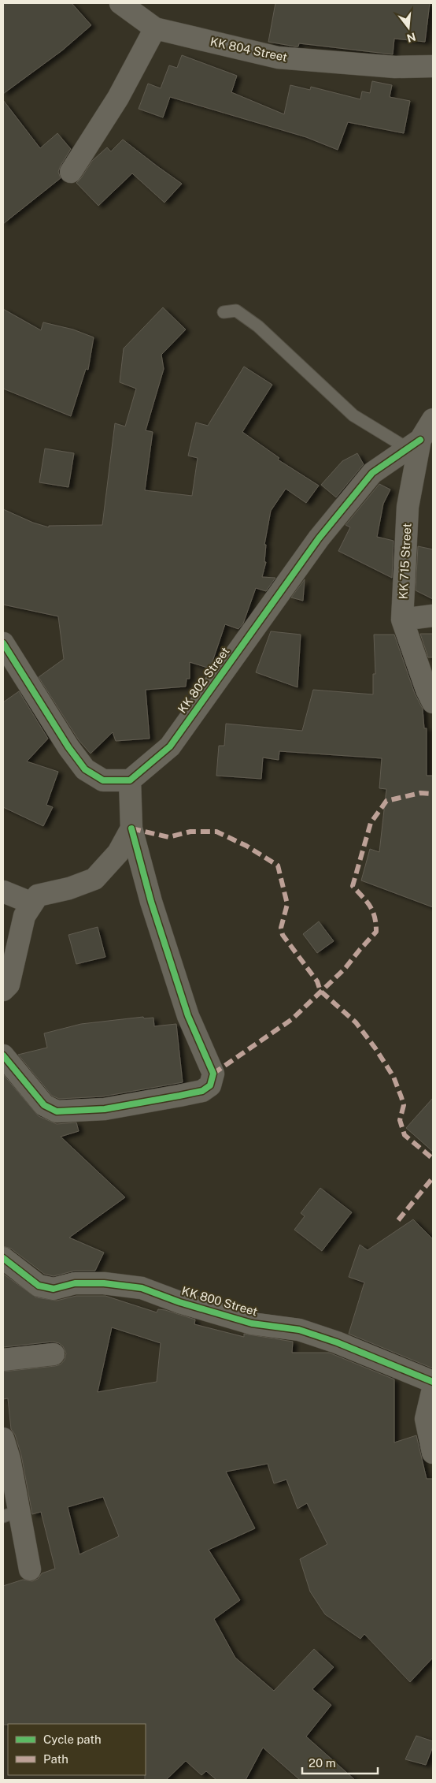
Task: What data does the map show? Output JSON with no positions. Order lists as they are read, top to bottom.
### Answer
{
  "streets": {
    "street": [
      "KK 804 Street",
      "KK 715 Street",
      "KK 802 Street",
      "KK 800 Street"
    ]
  },
  "crossings": [
    ["KK 715 Street", "KK 802 Street"]
  ],
  "legend": ["Cycle path", "Path"],
  "scale_bar": "20 m",
  "north": "bottom"
}
